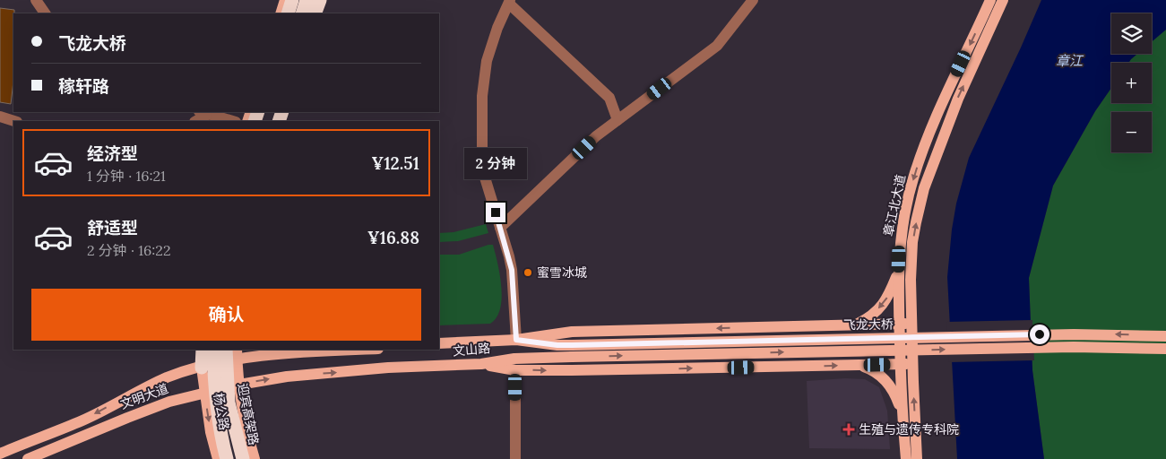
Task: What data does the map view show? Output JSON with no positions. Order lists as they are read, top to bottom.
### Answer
{
  "streets": {
    "highway": ["迎宾高架路"],
    "main road": [
      "章江北大道",
      "飞龙大桥",
      "文山路",
      "文明大道",
      "杨公路"
    ]
  },
  "crossings": [
    ["飞龙大桥", "文山路"],
    ["文山路", "文明大道"],
    ["文山路", "杨公路"],
    ["文明大道", "杨公路"]
  ],
  "water": ["章江"],
  "places": {
    "other": ["蜜雪冰城"],
    "health": ["生殖与遗传专科院"]
  },
  "page": {
    "map_buttons": ["+", "−"],
    "banner": ["飞龙大桥", "稼轩路"],
    "list": [
      {
        "name": "经济型",
        "note": "1 分钟 · 16:21",
        "value": "¥12.51"
      },
      {
        "name": "舒适型",
        "note": "2 分钟 · 16:22",
        "value": "¥16.88"
      }
    ],
    "bubble": "2 分钟",
    "buttons": "确认"
  }
}
